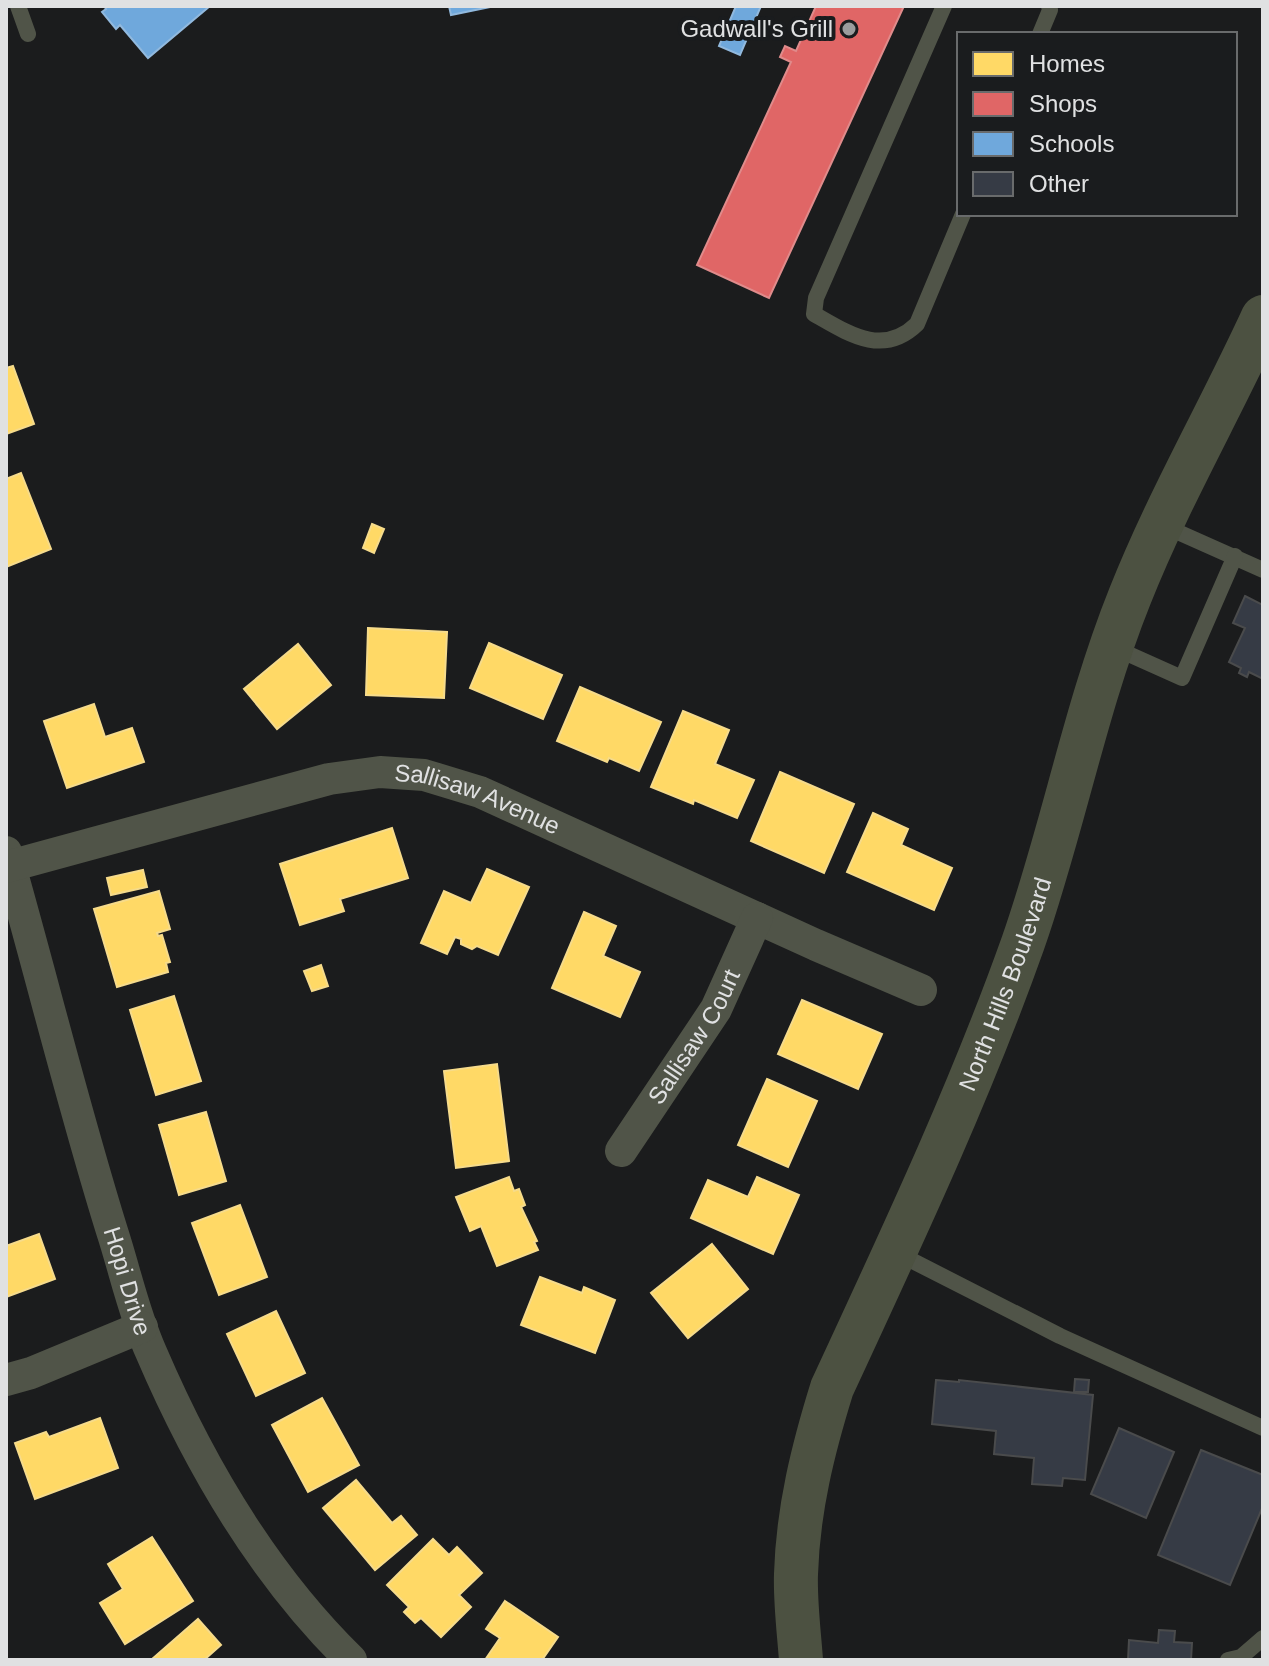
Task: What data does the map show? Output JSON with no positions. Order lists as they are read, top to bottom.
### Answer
{
  "streets": {
    "street": [
      "Sallisaw Avenue",
      "North Hills Boulevard",
      "Sallisaw Court",
      "Hopi Drive"
    ]
  },
  "crossings": [
    ["Sallisaw Avenue", "Sallisaw Court"],
    ["Sallisaw Avenue", "Hopi Drive"]
  ],
  "places": ["Gadwall's Grill"],
  "legend": [
    "Homes",
    "Shops",
    "Schools",
    "Other"
  ]
}
